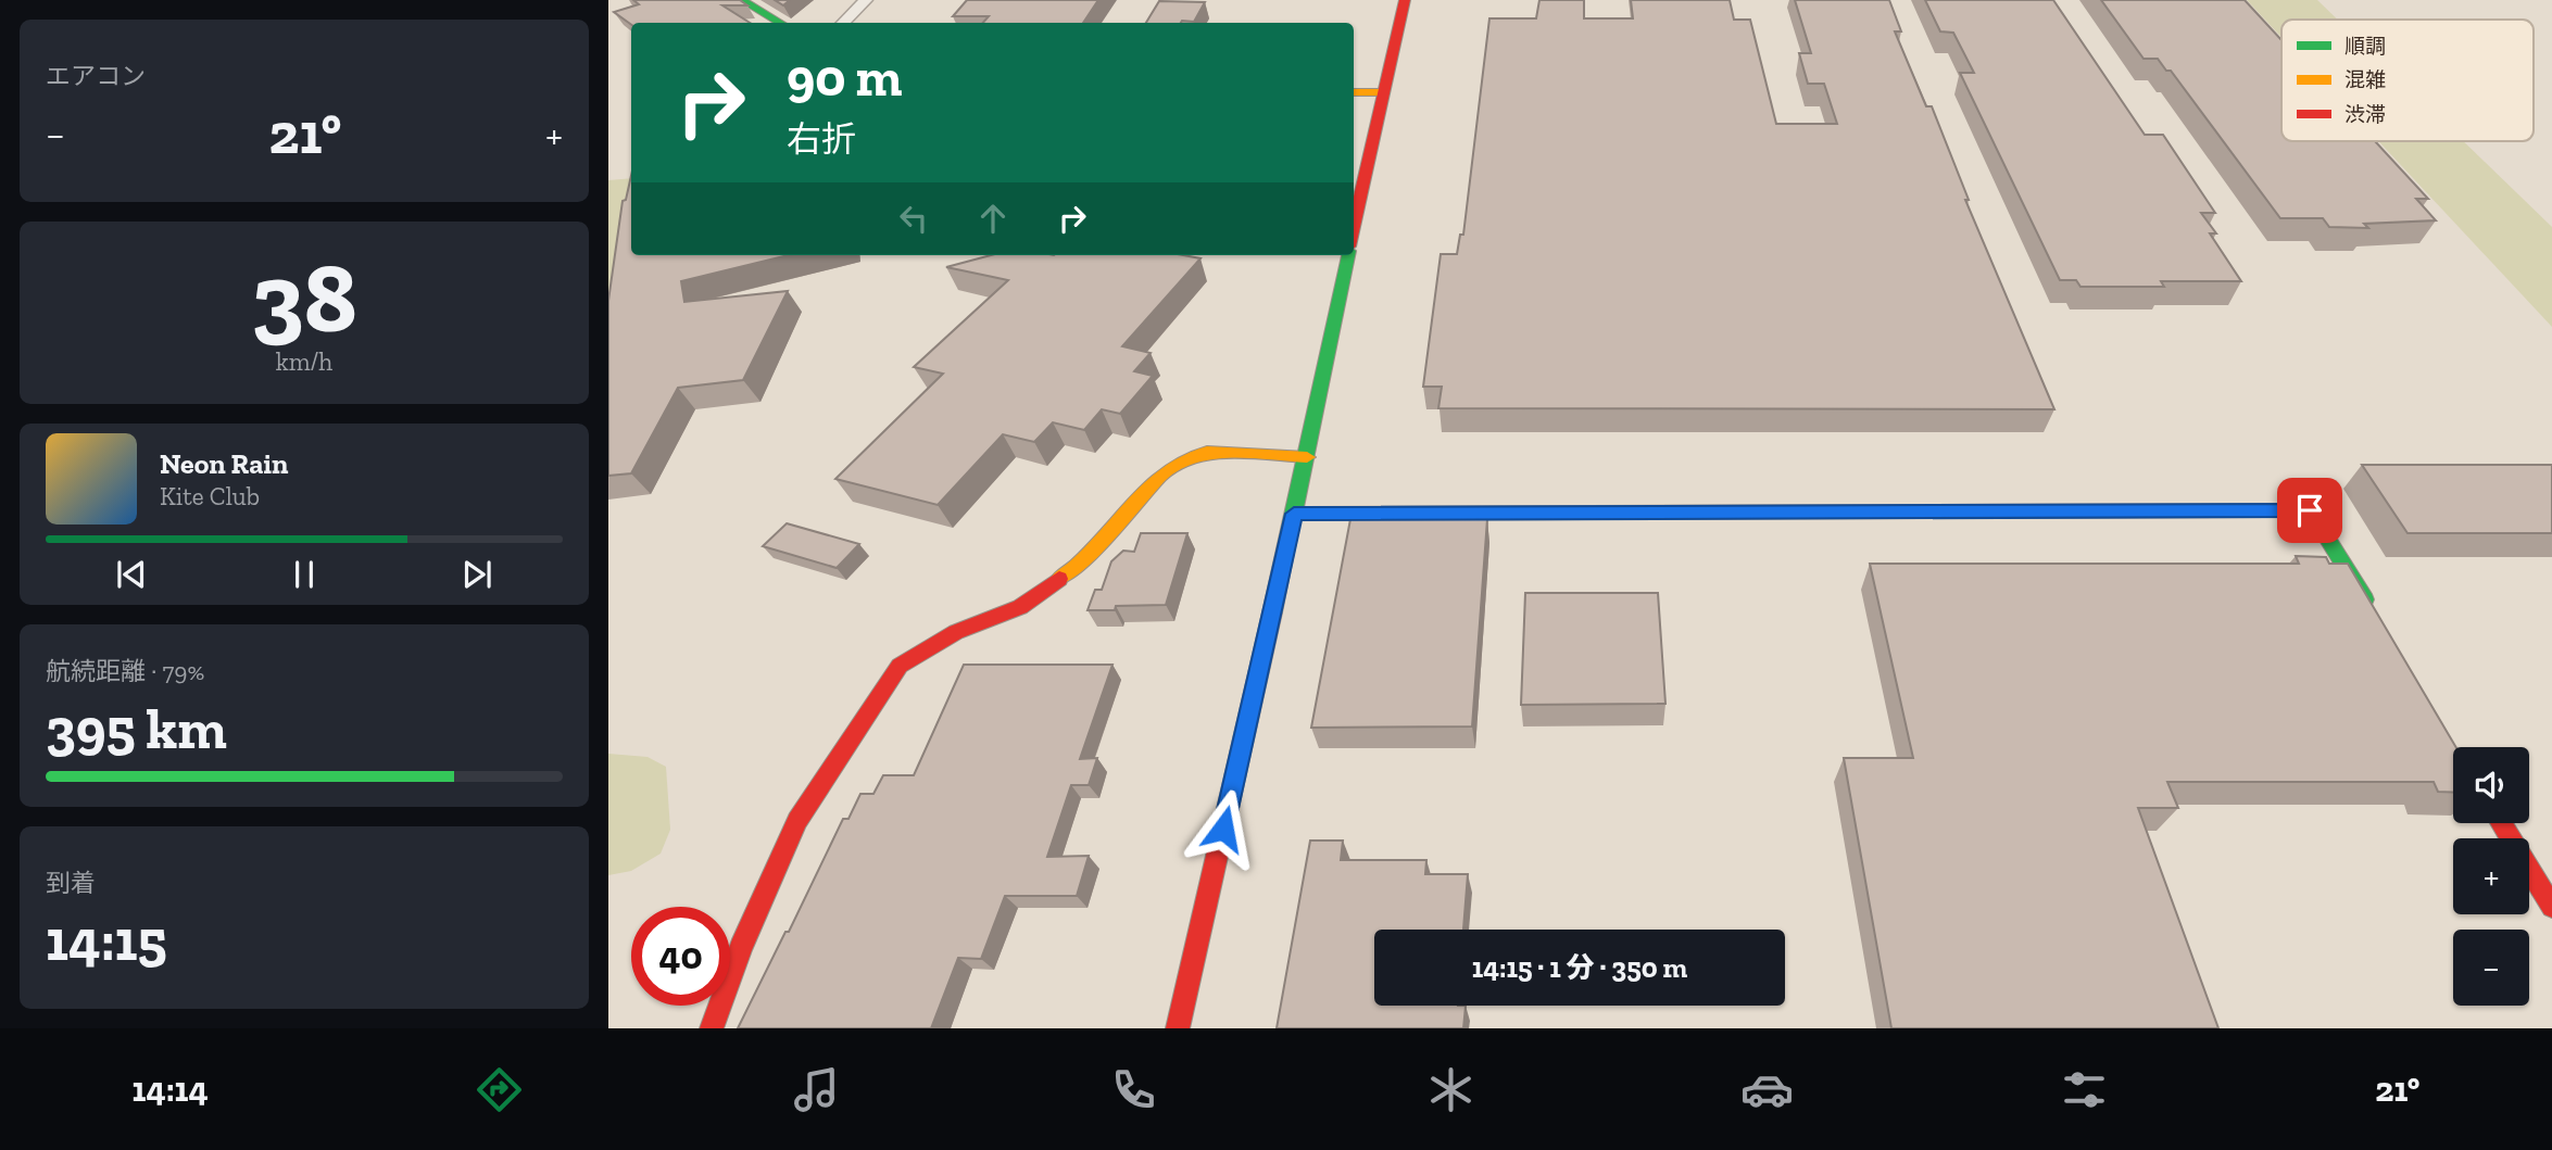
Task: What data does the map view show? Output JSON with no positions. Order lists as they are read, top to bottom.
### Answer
{
  "legend": ["順調", "混雑", "渋滞"],
  "page": {
    "tile": [
      "エアコン",
      ["38", "km/h"],
      ["航続距離 · 79%", "395 km"],
      ["到着", "14:15"]
    ],
    "turn": ["90 m", "右折"],
    "heat": ["−", "21°", "+"],
    "song": ["Neon Rain", "Kite Club"],
    "map_buttons": ["+", "−"],
    "limit": "40",
    "trip": "14:15 · 1 分 · 350 m",
    "tabs": ["14:14", "21°"]
  }
}
